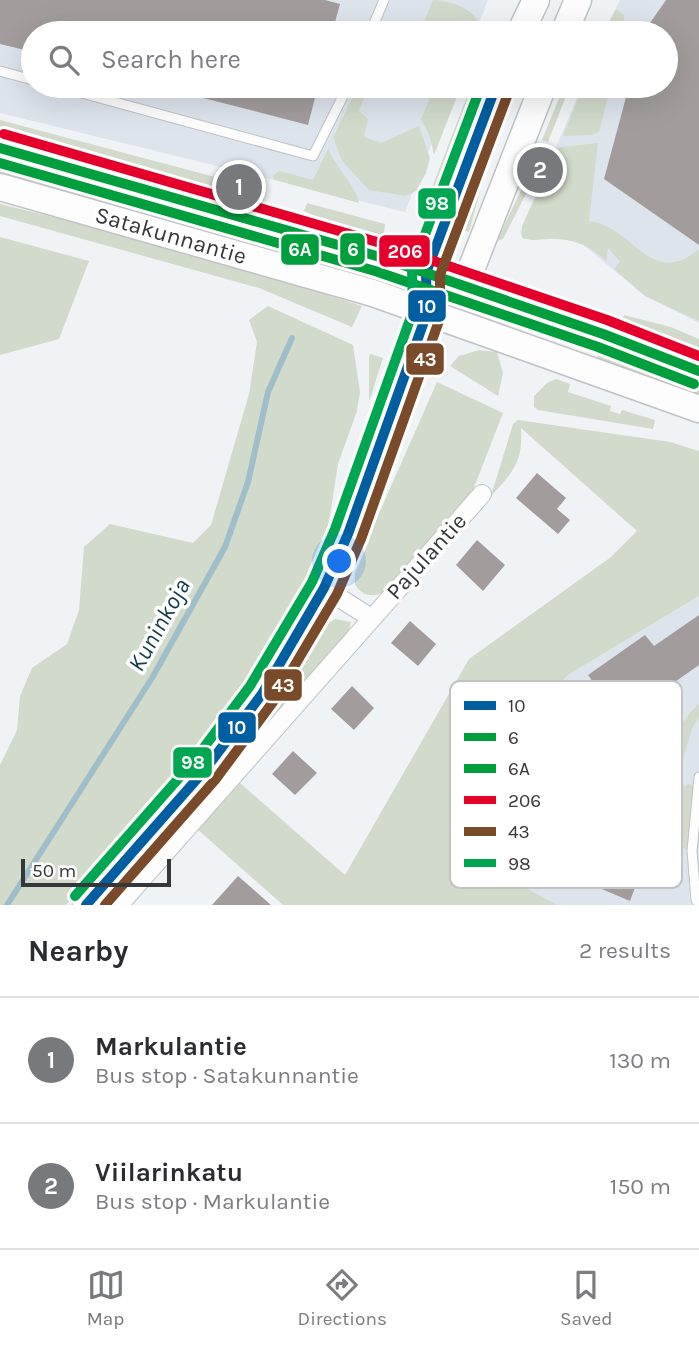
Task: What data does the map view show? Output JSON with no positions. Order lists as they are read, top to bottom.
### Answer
{
  "streets": {
    "main road": ["Satakunnantie"],
    "street": ["Pajulantie"]
  },
  "water": ["Kuninkoja"],
  "lines": [
    "transit line 10",
    "transit line 43",
    "transit line 98",
    "transit line 206",
    "transit line 6",
    "transit line 6A"
  ],
  "legend": [
    "10",
    "6",
    "6A",
    "206",
    "43",
    "98"
  ],
  "scale_bar": "50 m",
  "page": {
    "search": "Search here",
    "pins": ["2", "1"],
    "scale": "50 m",
    "heading": ["Nearby", "2 results"],
    "list": [
      {
        "mark": "1",
        "name": "Markulantie",
        "note": "Bus stop · Satakunnantie",
        "value": "130 m"
      },
      {
        "mark": "2",
        "name": "Viilarinkatu",
        "note": "Bus stop · Markulantie",
        "value": "150 m"
      }
    ],
    "nav": ["Map", "Directions", "Saved"]
  }
}
